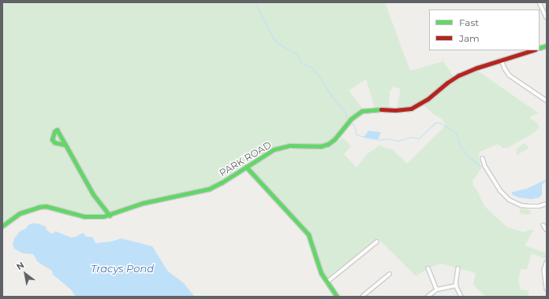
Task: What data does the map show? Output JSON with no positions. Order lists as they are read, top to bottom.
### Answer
{
  "streets": {
    "main road": ["PARK ROAD"]
  },
  "water": ["Tracys Pond"],
  "legend": ["Fast", "Jam"],
  "north": "top left"
}
